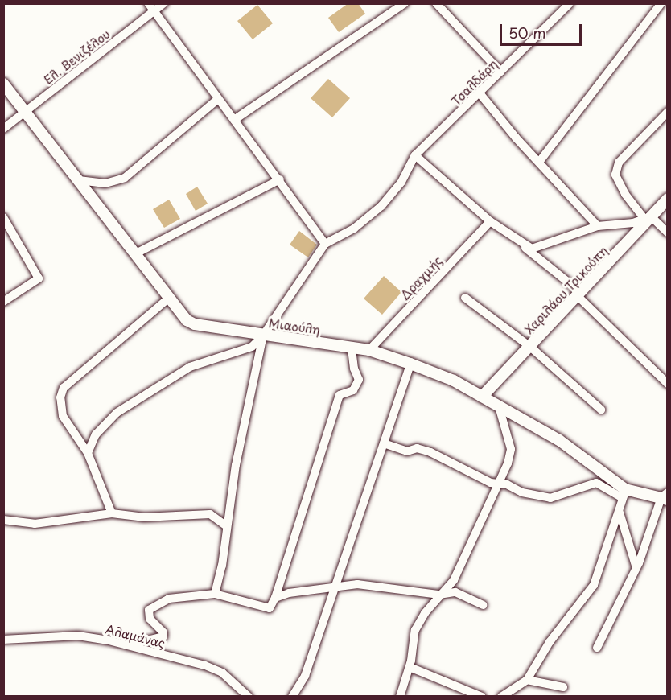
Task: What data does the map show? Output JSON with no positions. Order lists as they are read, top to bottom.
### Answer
{
  "streets": {
    "street": [
      "Ελ. Βενιζέλου",
      "Τσαλδάρη",
      "Δραχμής",
      "Χαριλάου Τρικούπη",
      "Μιαούλη",
      "Αλαμάνας"
    ]
  },
  "crossings": [
    ["Ελ. Βενιζέλου", "Μιαούλη"],
    ["Δραχμής", "Μιαούλη"],
    ["Χαριλάου Τρικούπη", "Μιαούλη"]
  ],
  "scale_bar": "50 m"
}
